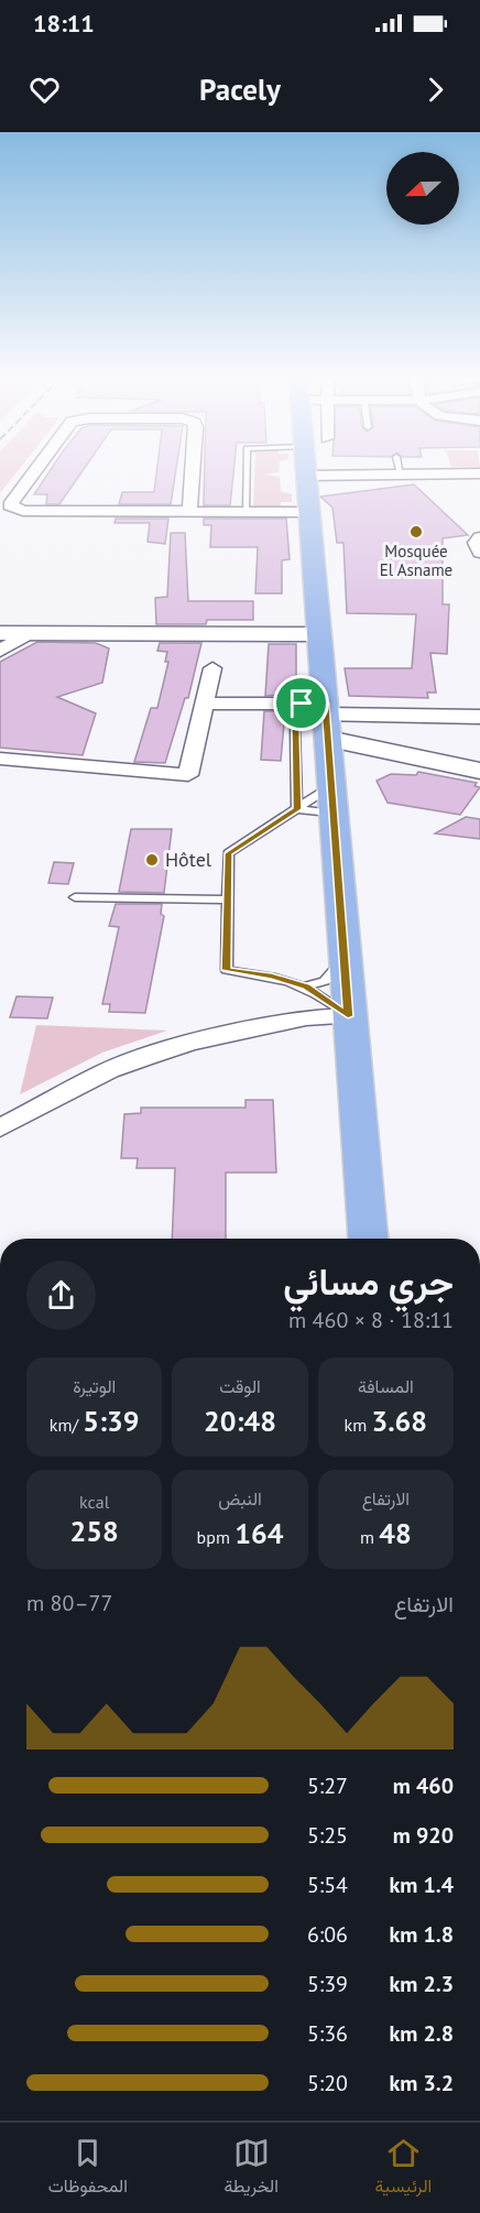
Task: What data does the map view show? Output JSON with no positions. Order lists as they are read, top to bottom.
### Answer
{
  "places": ["Mosquée El Asname", "Hôtel"],
  "north": "left",
  "page": {
    "status": "18:11",
    "header": "Pacely",
    "heading": ["جري مسائي", "18:11 · 8 × 460 m"],
    "stats": [
      ["المسافة", "3.68 km"],
      ["الوقت", "20:48"],
      ["الوتيرة", "5:39 /km"],
      ["الارتفاع", "48 m"],
      ["النبض", "164 bpm"],
      ["kcal", "258"]
    ],
    "chart": ["الارتفاع", "77–80 m"],
    "list": [
      {
        "name": "460 m",
        "note": "5:27"
      },
      {
        "name": "920 m",
        "note": "5:25"
      },
      {
        "name": "1.4 km",
        "note": "5:54"
      },
      {
        "name": "1.8 km",
        "note": "6:06"
      },
      {
        "name": "2.3 km",
        "note": "5:39"
      },
      {
        "name": "2.8 km",
        "note": "5:36"
      },
      {
        "name": "3.2 km",
        "note": "5:20"
      }
    ],
    "tabs": ["الرئيسية", "الخريطة", "المحفوظات"]
  }
}
